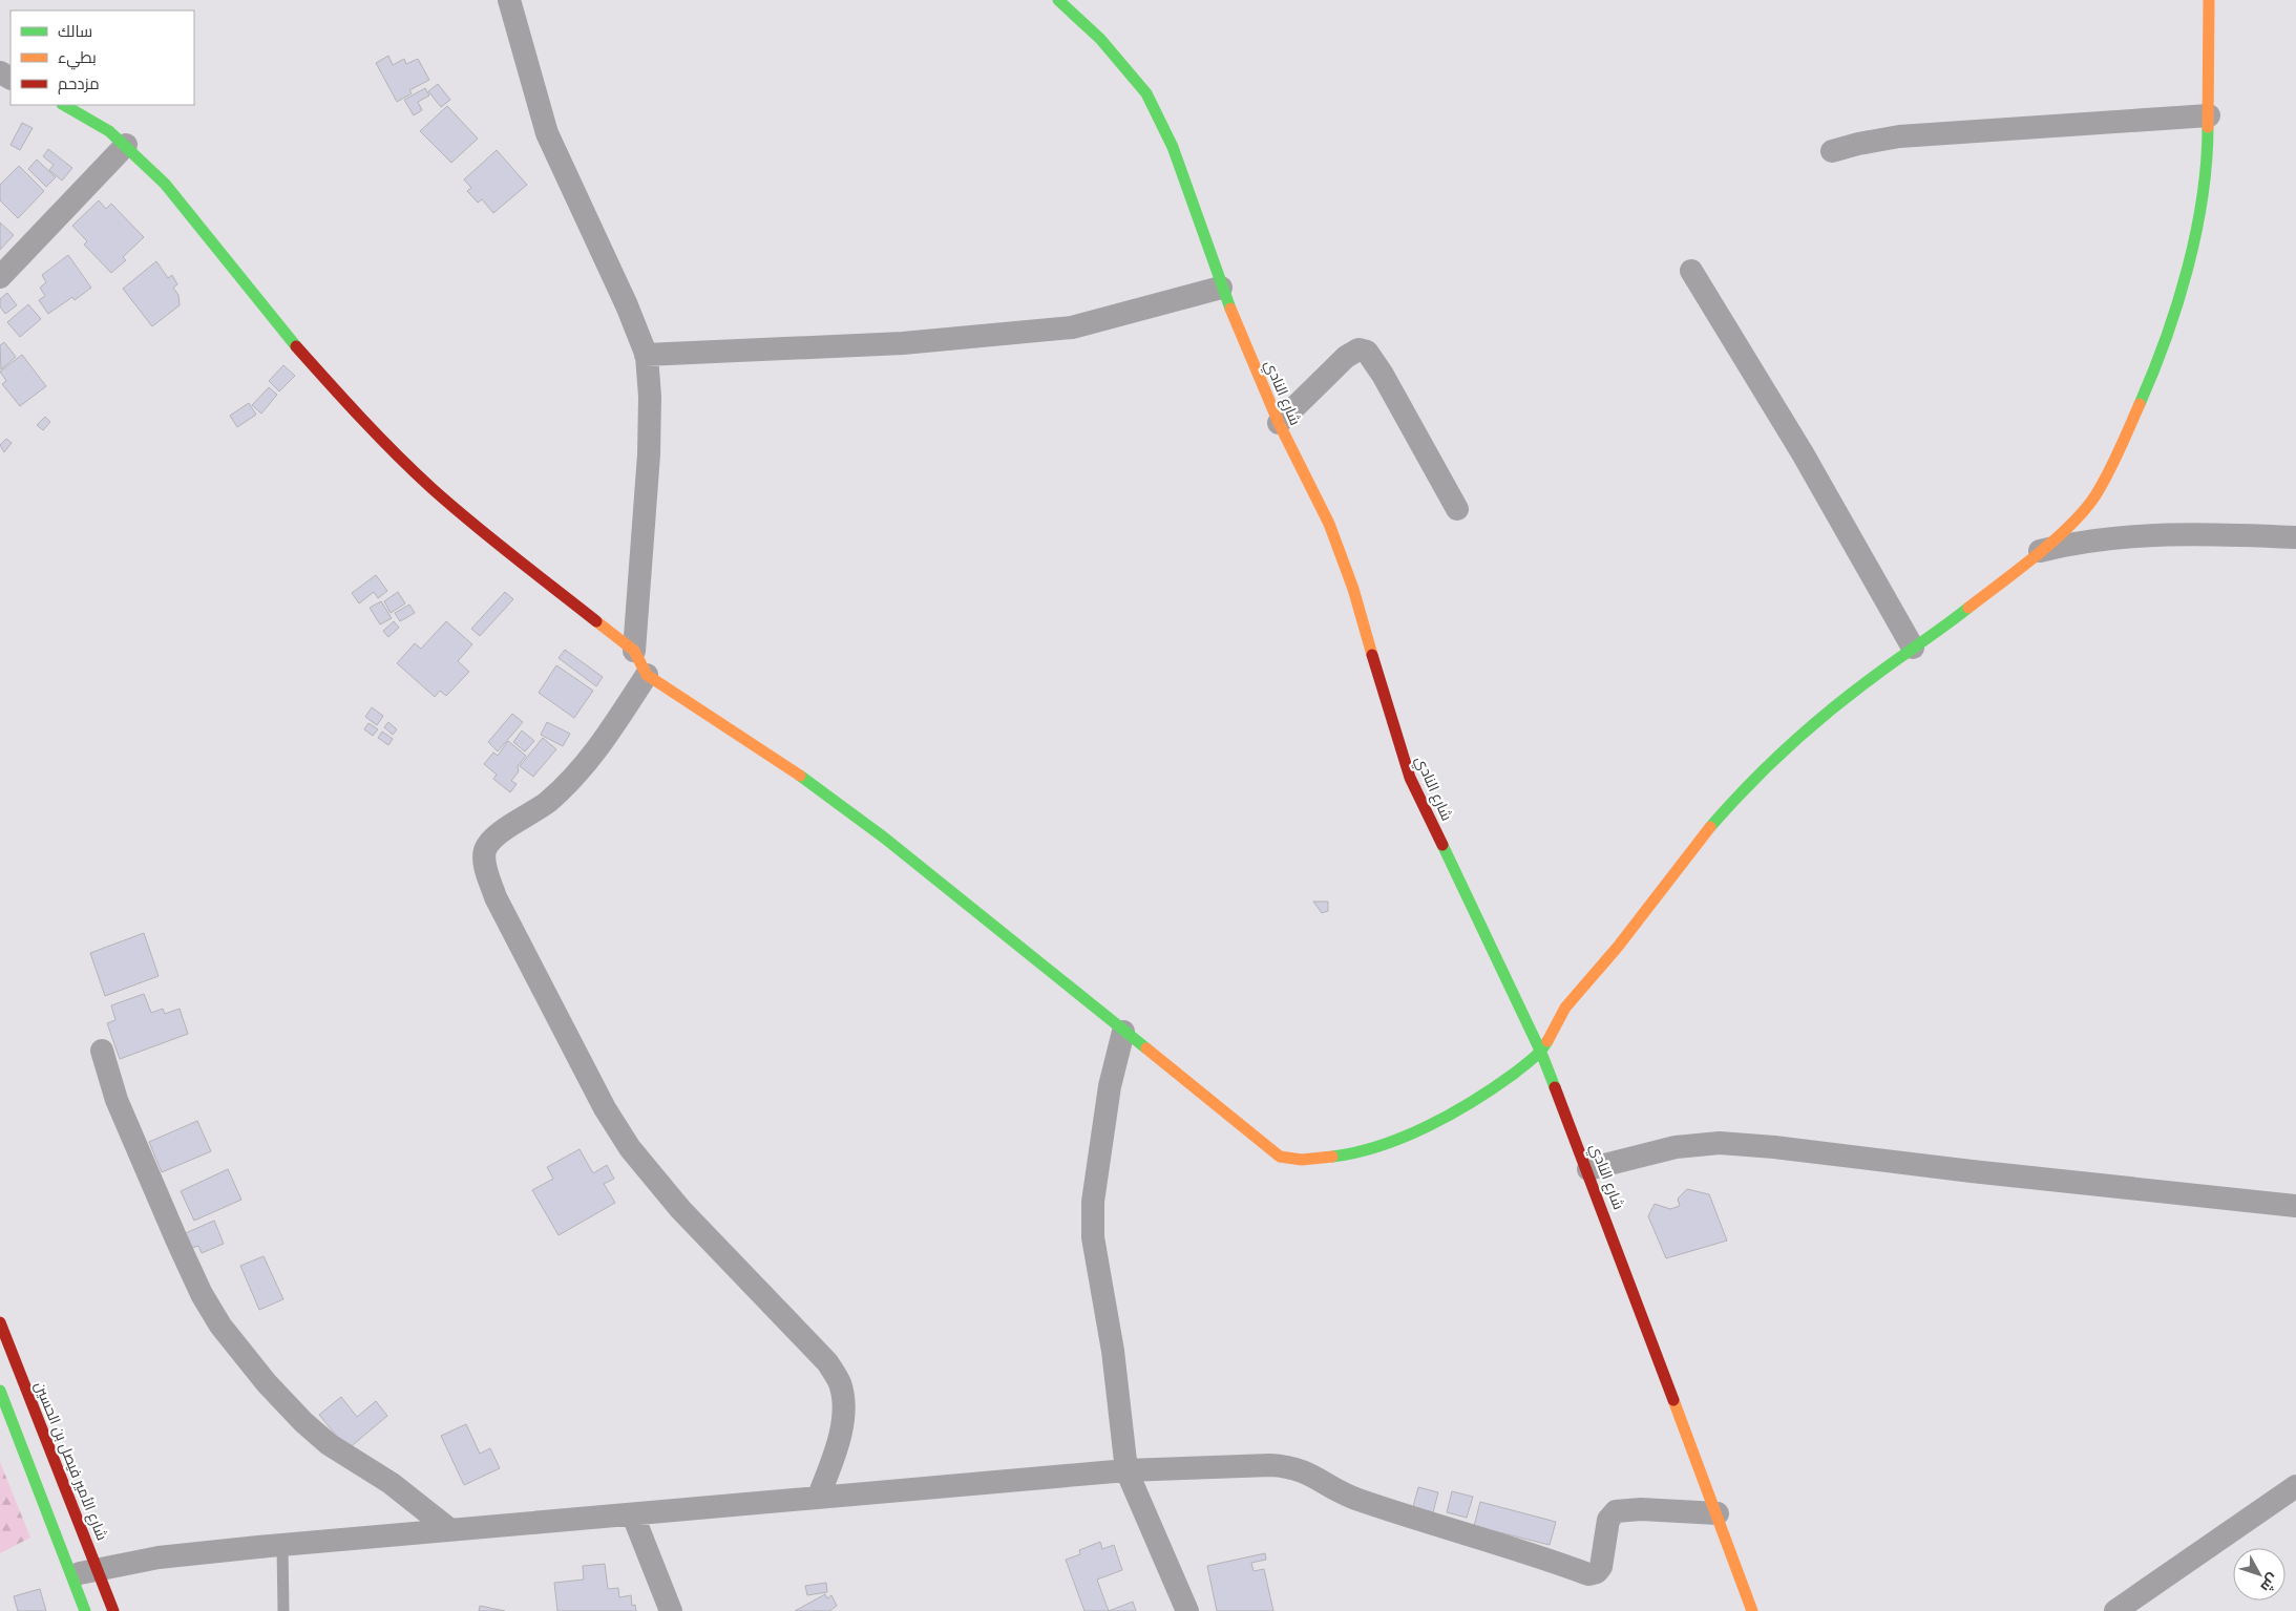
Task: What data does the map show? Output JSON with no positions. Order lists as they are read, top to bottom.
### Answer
{
  "streets": {
    "street": ["شارع النادي", "شارع الأمير فيصل بن الحسين"]
  },
  "legend": ["سالك", "بطيء", "مزدحم"],
  "north": "bottom right"
}
